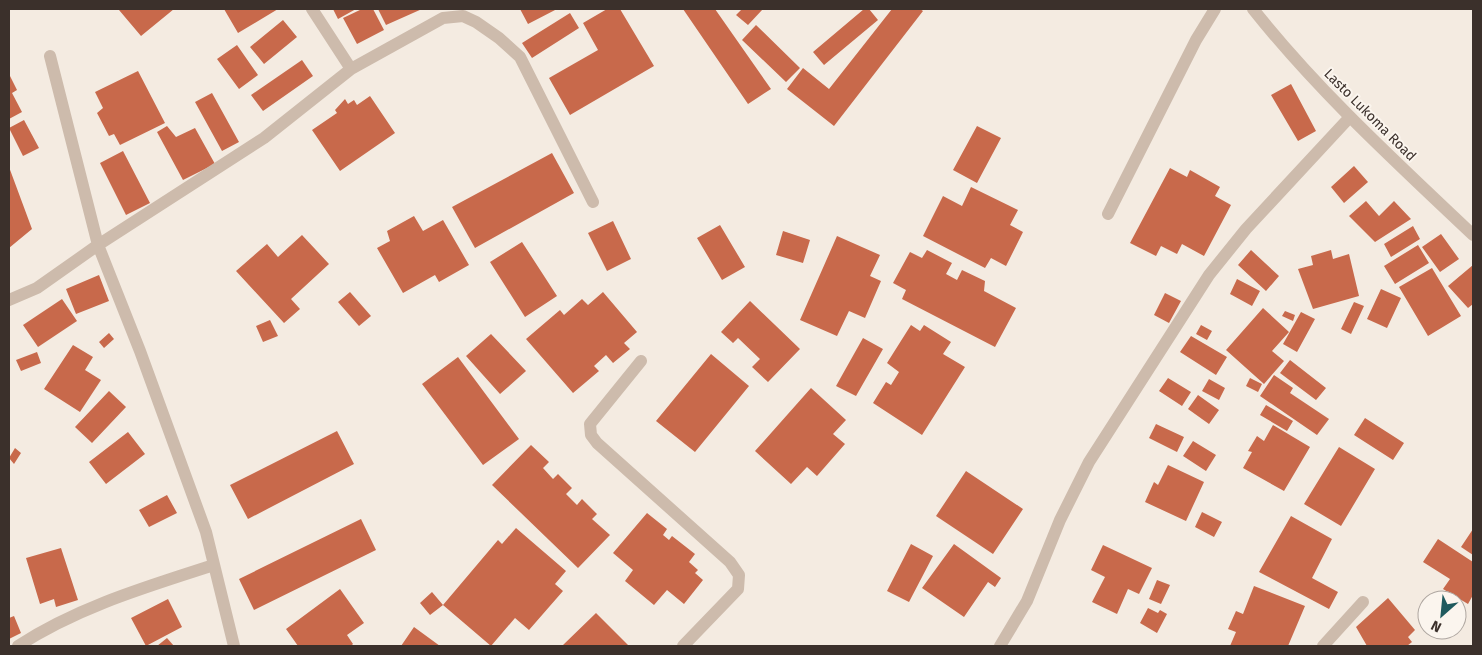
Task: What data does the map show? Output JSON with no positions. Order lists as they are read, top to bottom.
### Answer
{
  "streets": {
    "street": ["Lasto Lukoma Road"]
  },
  "north": "bottom left"
}
